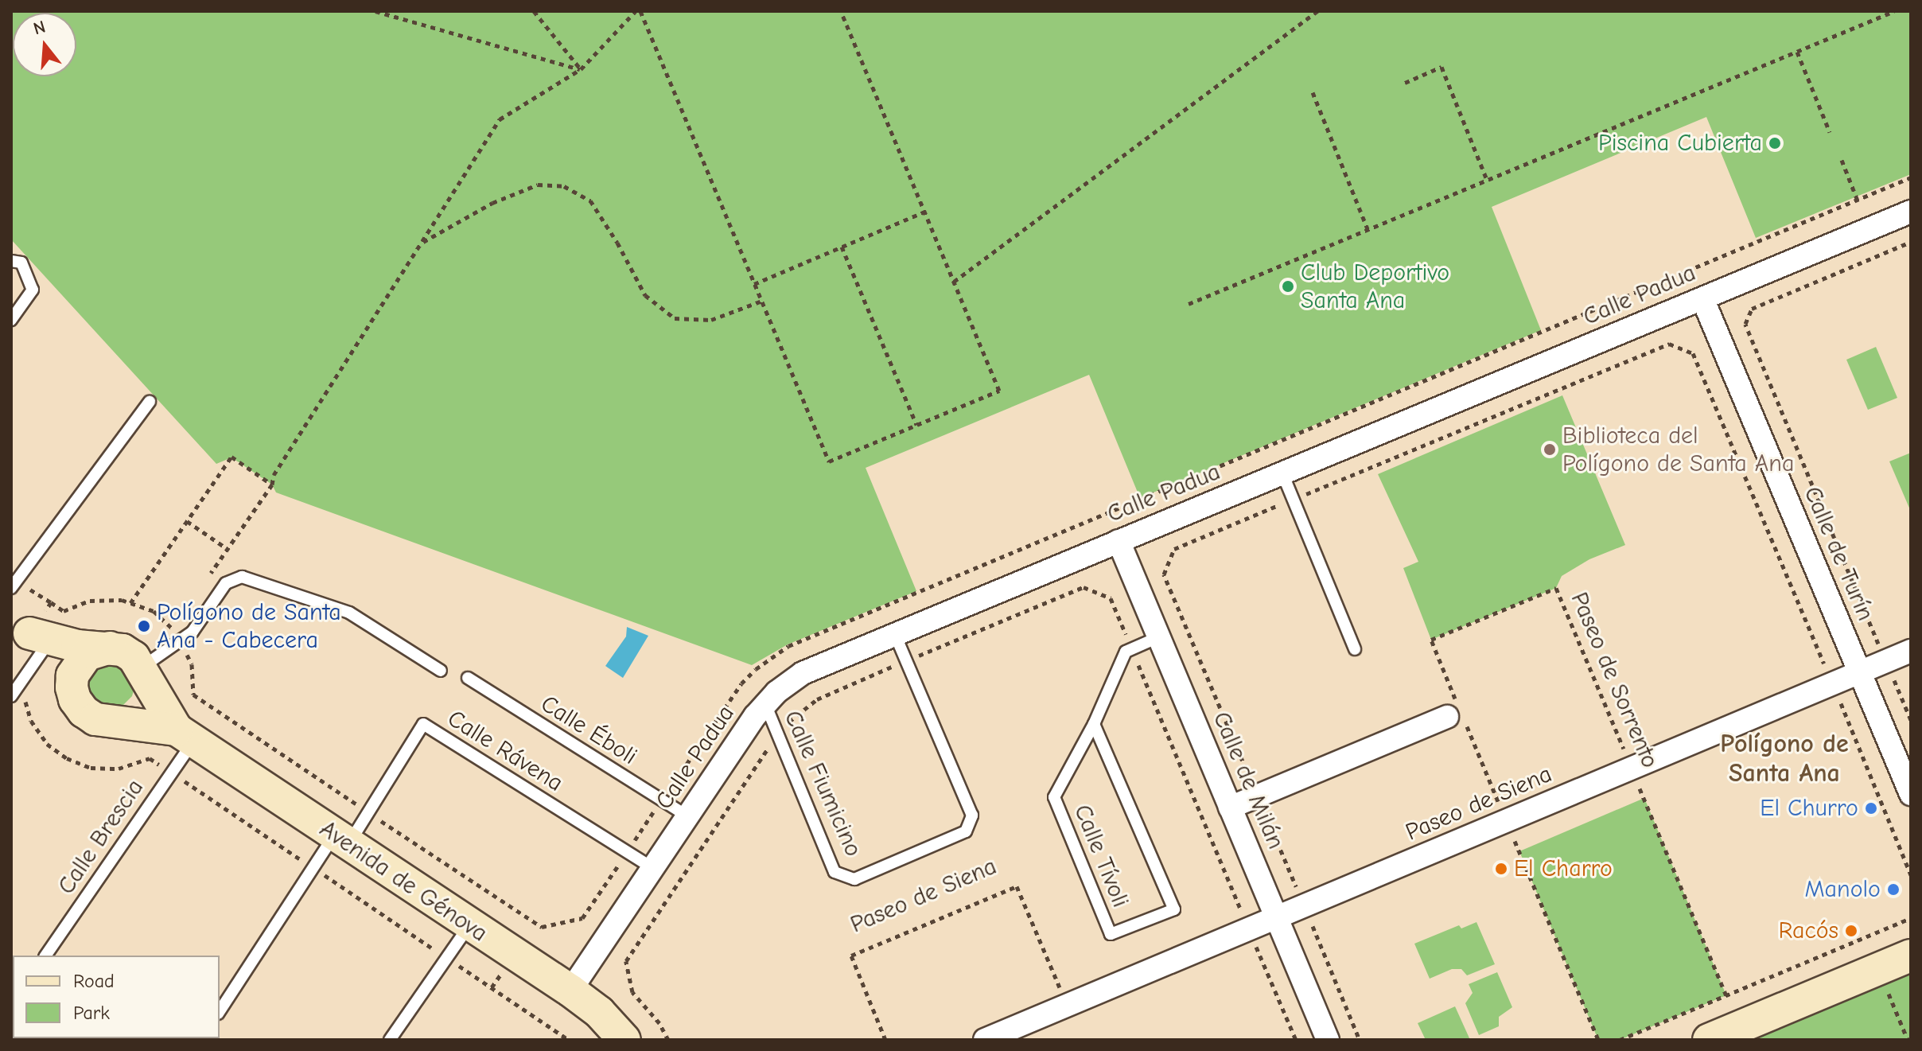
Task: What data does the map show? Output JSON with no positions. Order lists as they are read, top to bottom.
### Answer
{
  "streets": {
    "street": [
      "Calle Padua",
      "Calle de Turín",
      "Calle de Milán",
      "Paseo de Siena",
      "Avenida de Génova"
    ],
    "lane": [
      "Calle Éboli",
      "Calle Rávena",
      "Calle Fiumicino",
      "Calle Brescia",
      "Calle Tívoli"
    ],
    "path": ["Paseo de Sorrento"]
  },
  "crossings": [
    ["Calle Padua", "Calle de Turín"],
    ["Calle Padua", "Calle Éboli"],
    ["Calle Padua", "Calle Rávena"],
    ["Calle Padua", "Calle de Milán"],
    ["Calle Padua", "Calle Fiumicino"],
    ["Calle Padua", "Avenida de Génova"],
    ["Calle de Turín", "Paseo de Siena"],
    ["Paseo de Sorrento", "Paseo de Siena"],
    ["Calle Rávena", "Avenida de Génova"],
    ["Calle de Milán", "Paseo de Siena"],
    ["Calle Brescia", "Avenida de Génova"]
  ],
  "districts": ["Polígono de Santa Ana"],
  "places": [
    "Piscina Cubierta",
    "Club Deportivo Santa Ana",
    "Biblioteca del Polígono de Santa Ana",
    "Polígono de Santa Ana - Cabecera",
    "El Churro",
    "El Charro",
    "Manolo",
    "Racós"
  ],
  "legend": ["Road", "Park"],
  "north": "top"
}
